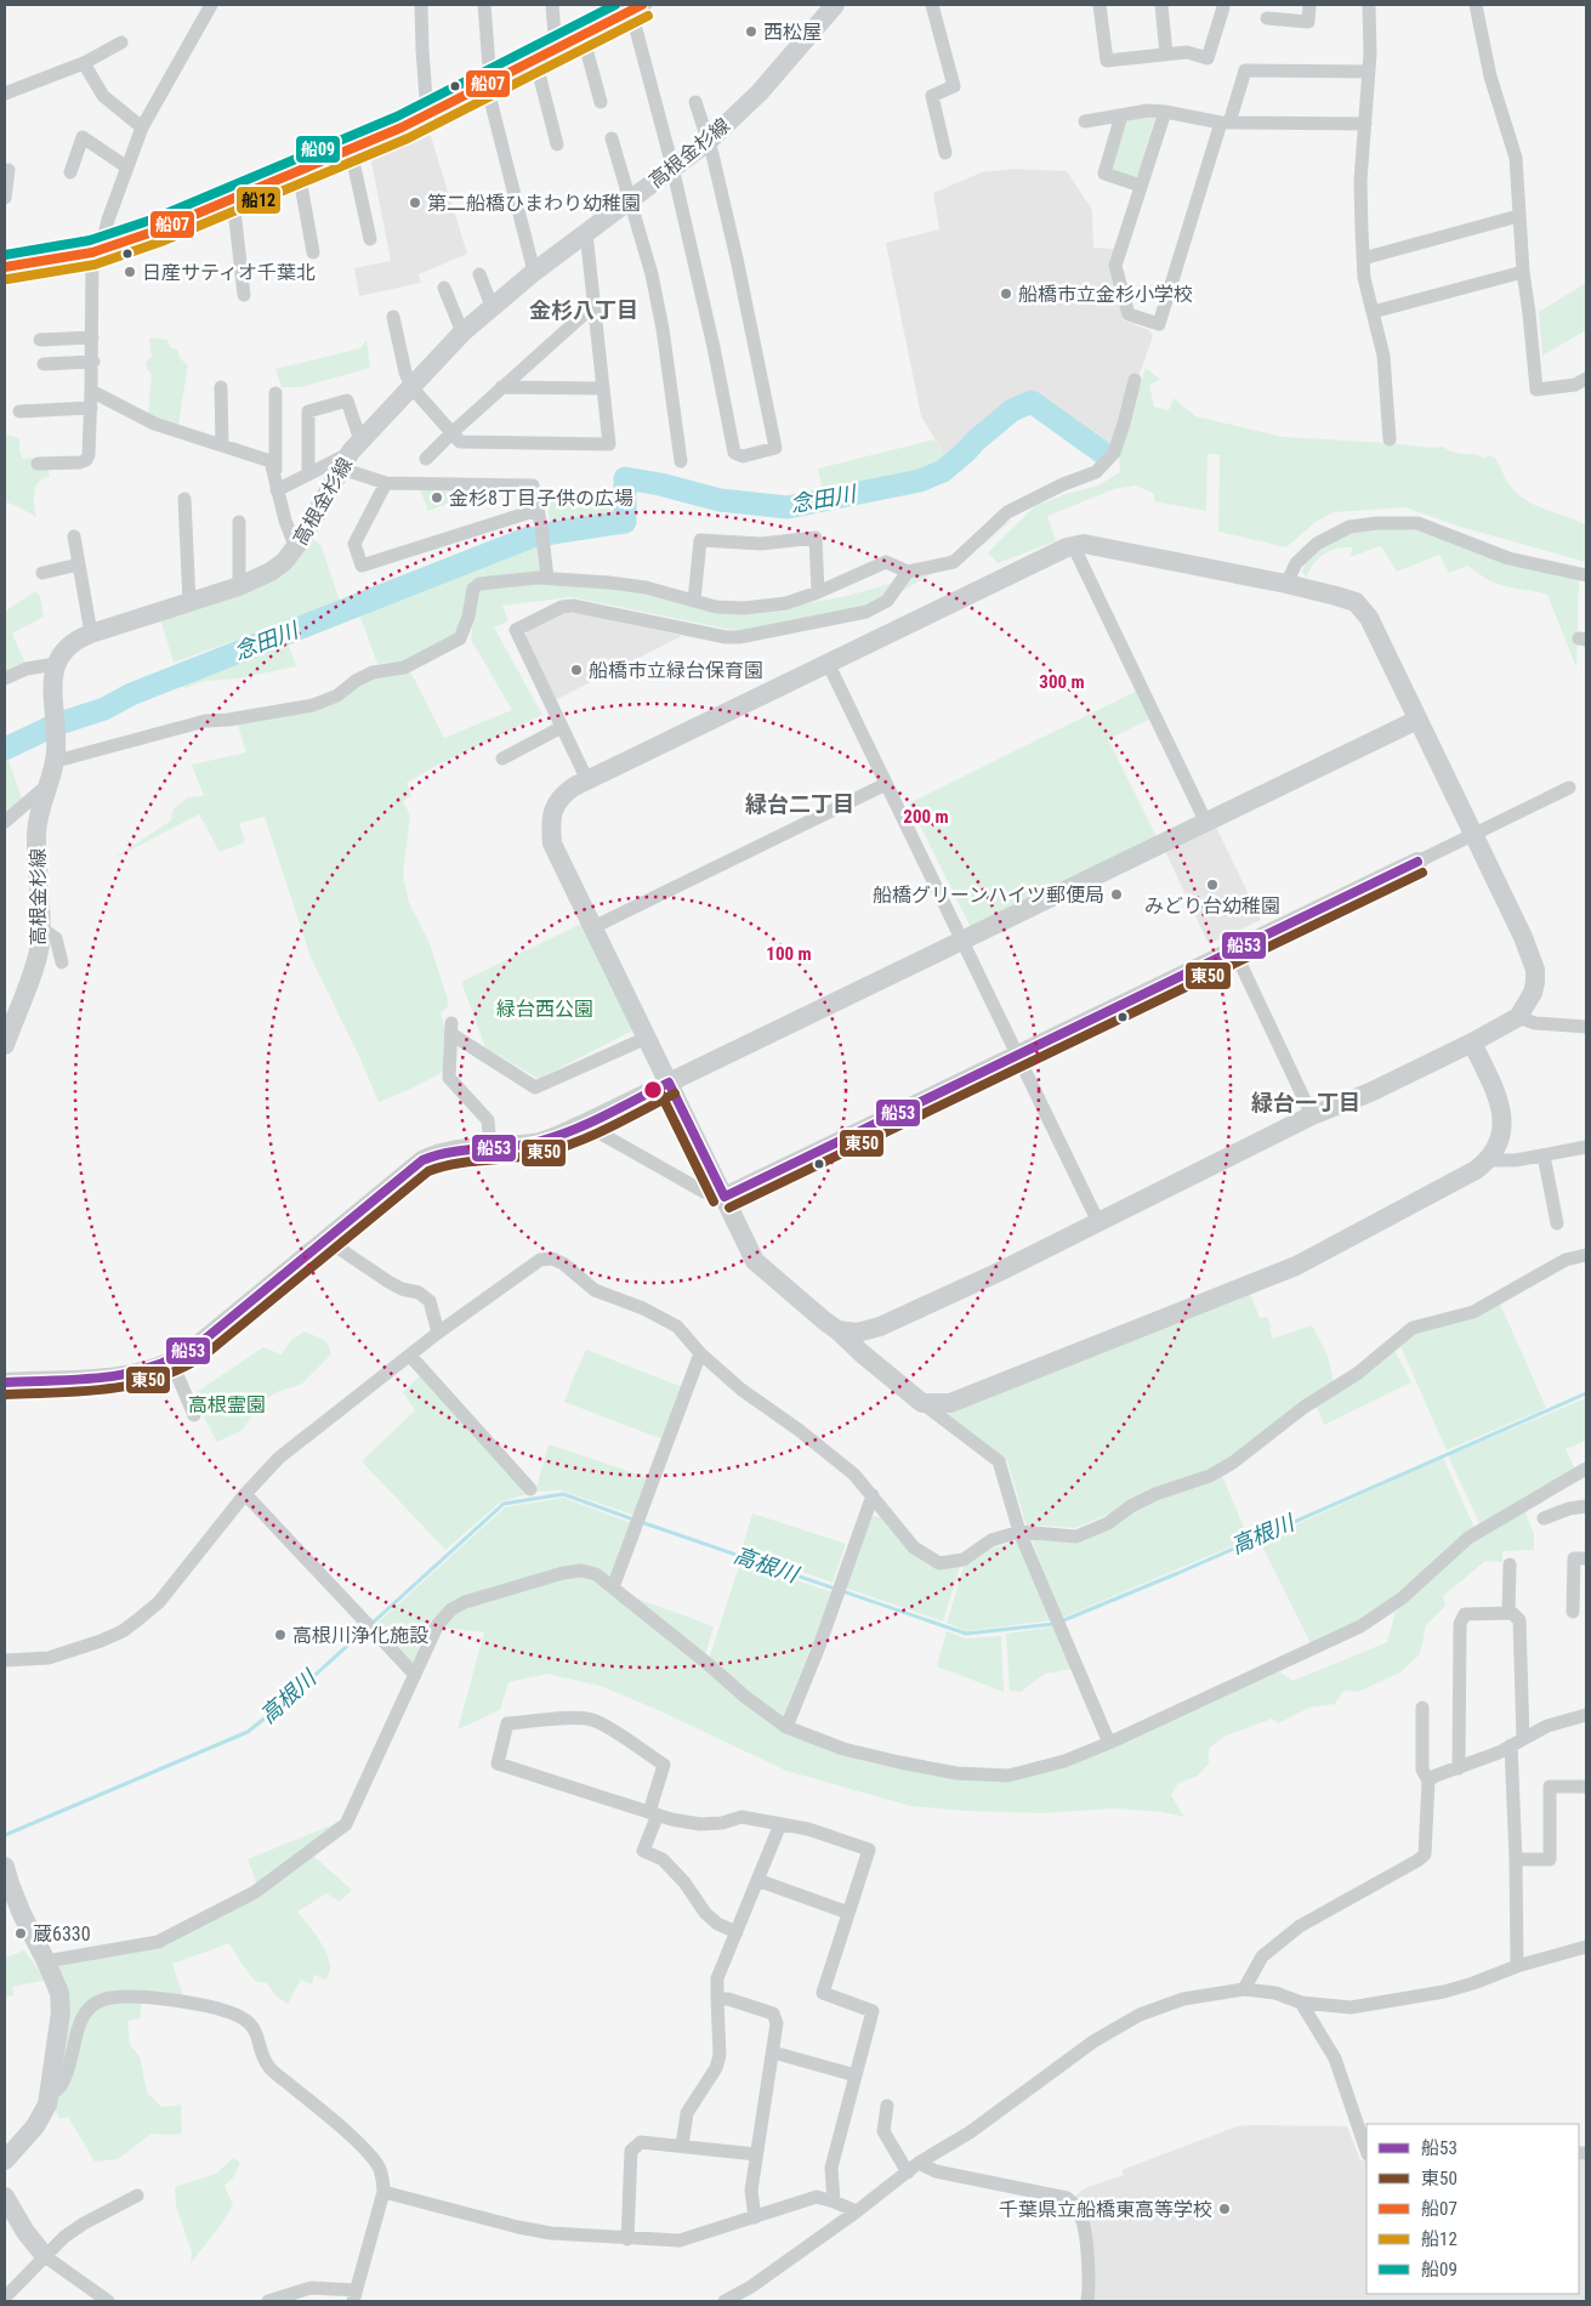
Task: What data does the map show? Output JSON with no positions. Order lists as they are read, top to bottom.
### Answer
{
  "streets": {
    "street": ["高根金杉線"]
  },
  "districts": ["金杉八丁目", "緑台二丁目", "緑台一丁目"],
  "water": ["念田川", "高根川"],
  "parks": ["緑台西公園", "高根霊園"],
  "places": [
    "西松屋",
    "第二船橋ひまわり幼稚園",
    "日産サティオ千葉北",
    "船橋市立金杉小学校",
    "金杉8丁目子供の広場",
    "船橋市立緑台保育園",
    "みどり台幼稚園",
    "船橋グリーンハイツ郵便局",
    "高根川浄化施設",
    "蔵6330",
    "千葉県立船橋東高等学校"
  ],
  "lines": [
    "transit line 船07",
    "transit line 船09",
    "transit line 船12",
    "transit line 船53",
    "transit line 東50"
  ],
  "legend": [
    "船53",
    "東50",
    "船07",
    "船12",
    "船09"
  ],
  "rings": ["300 m", "200 m", "100 m"]
}
